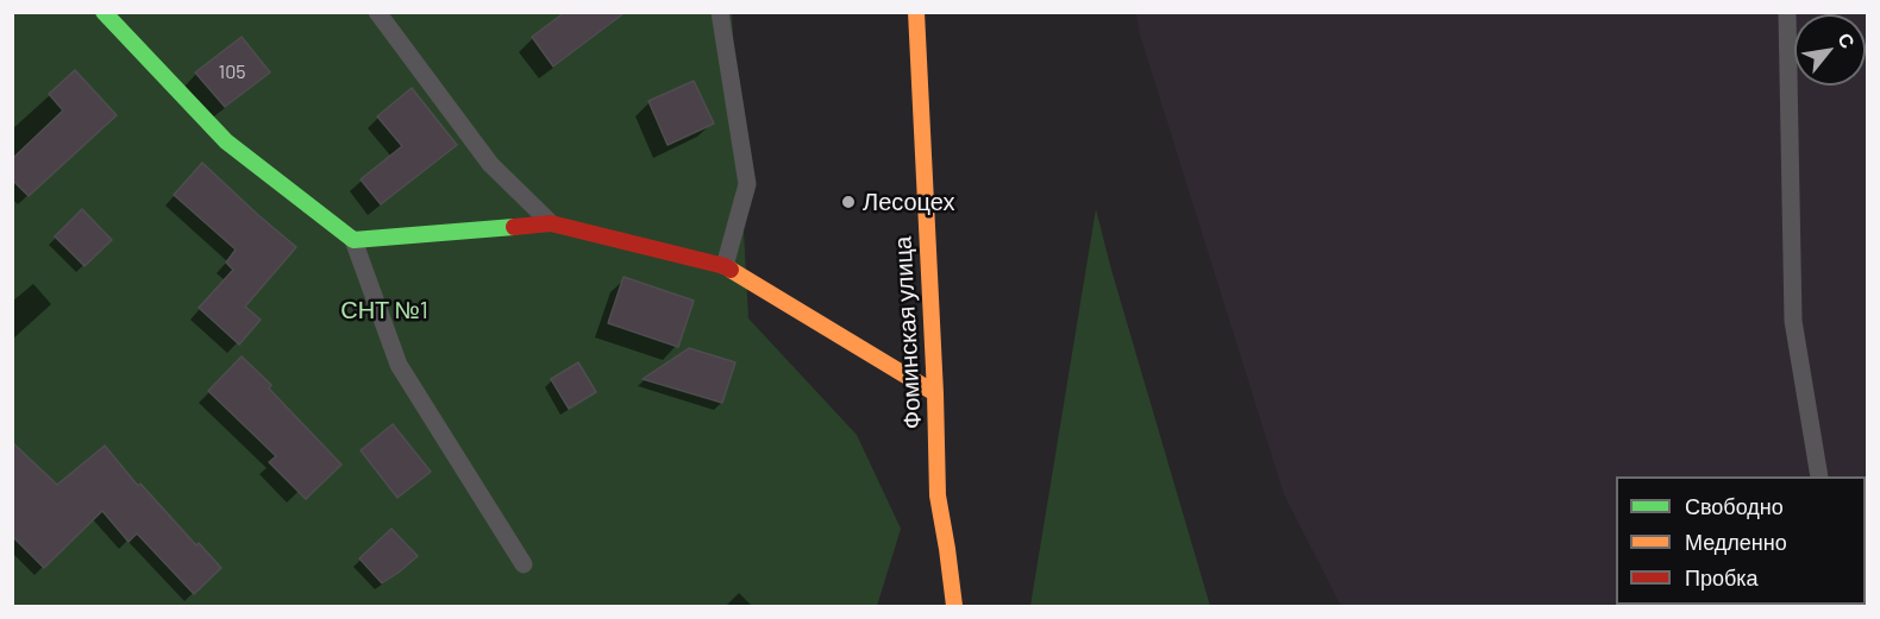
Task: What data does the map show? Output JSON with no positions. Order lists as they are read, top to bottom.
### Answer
{
  "streets": {
    "street": ["Фоминская улица"]
  },
  "parks": ["СНТ №1"],
  "places": ["Лесоцех"],
  "house_numbers": ["105"],
  "legend": ["Свободно", "Медленно", "Пробка"],
  "north": "top right"
}
